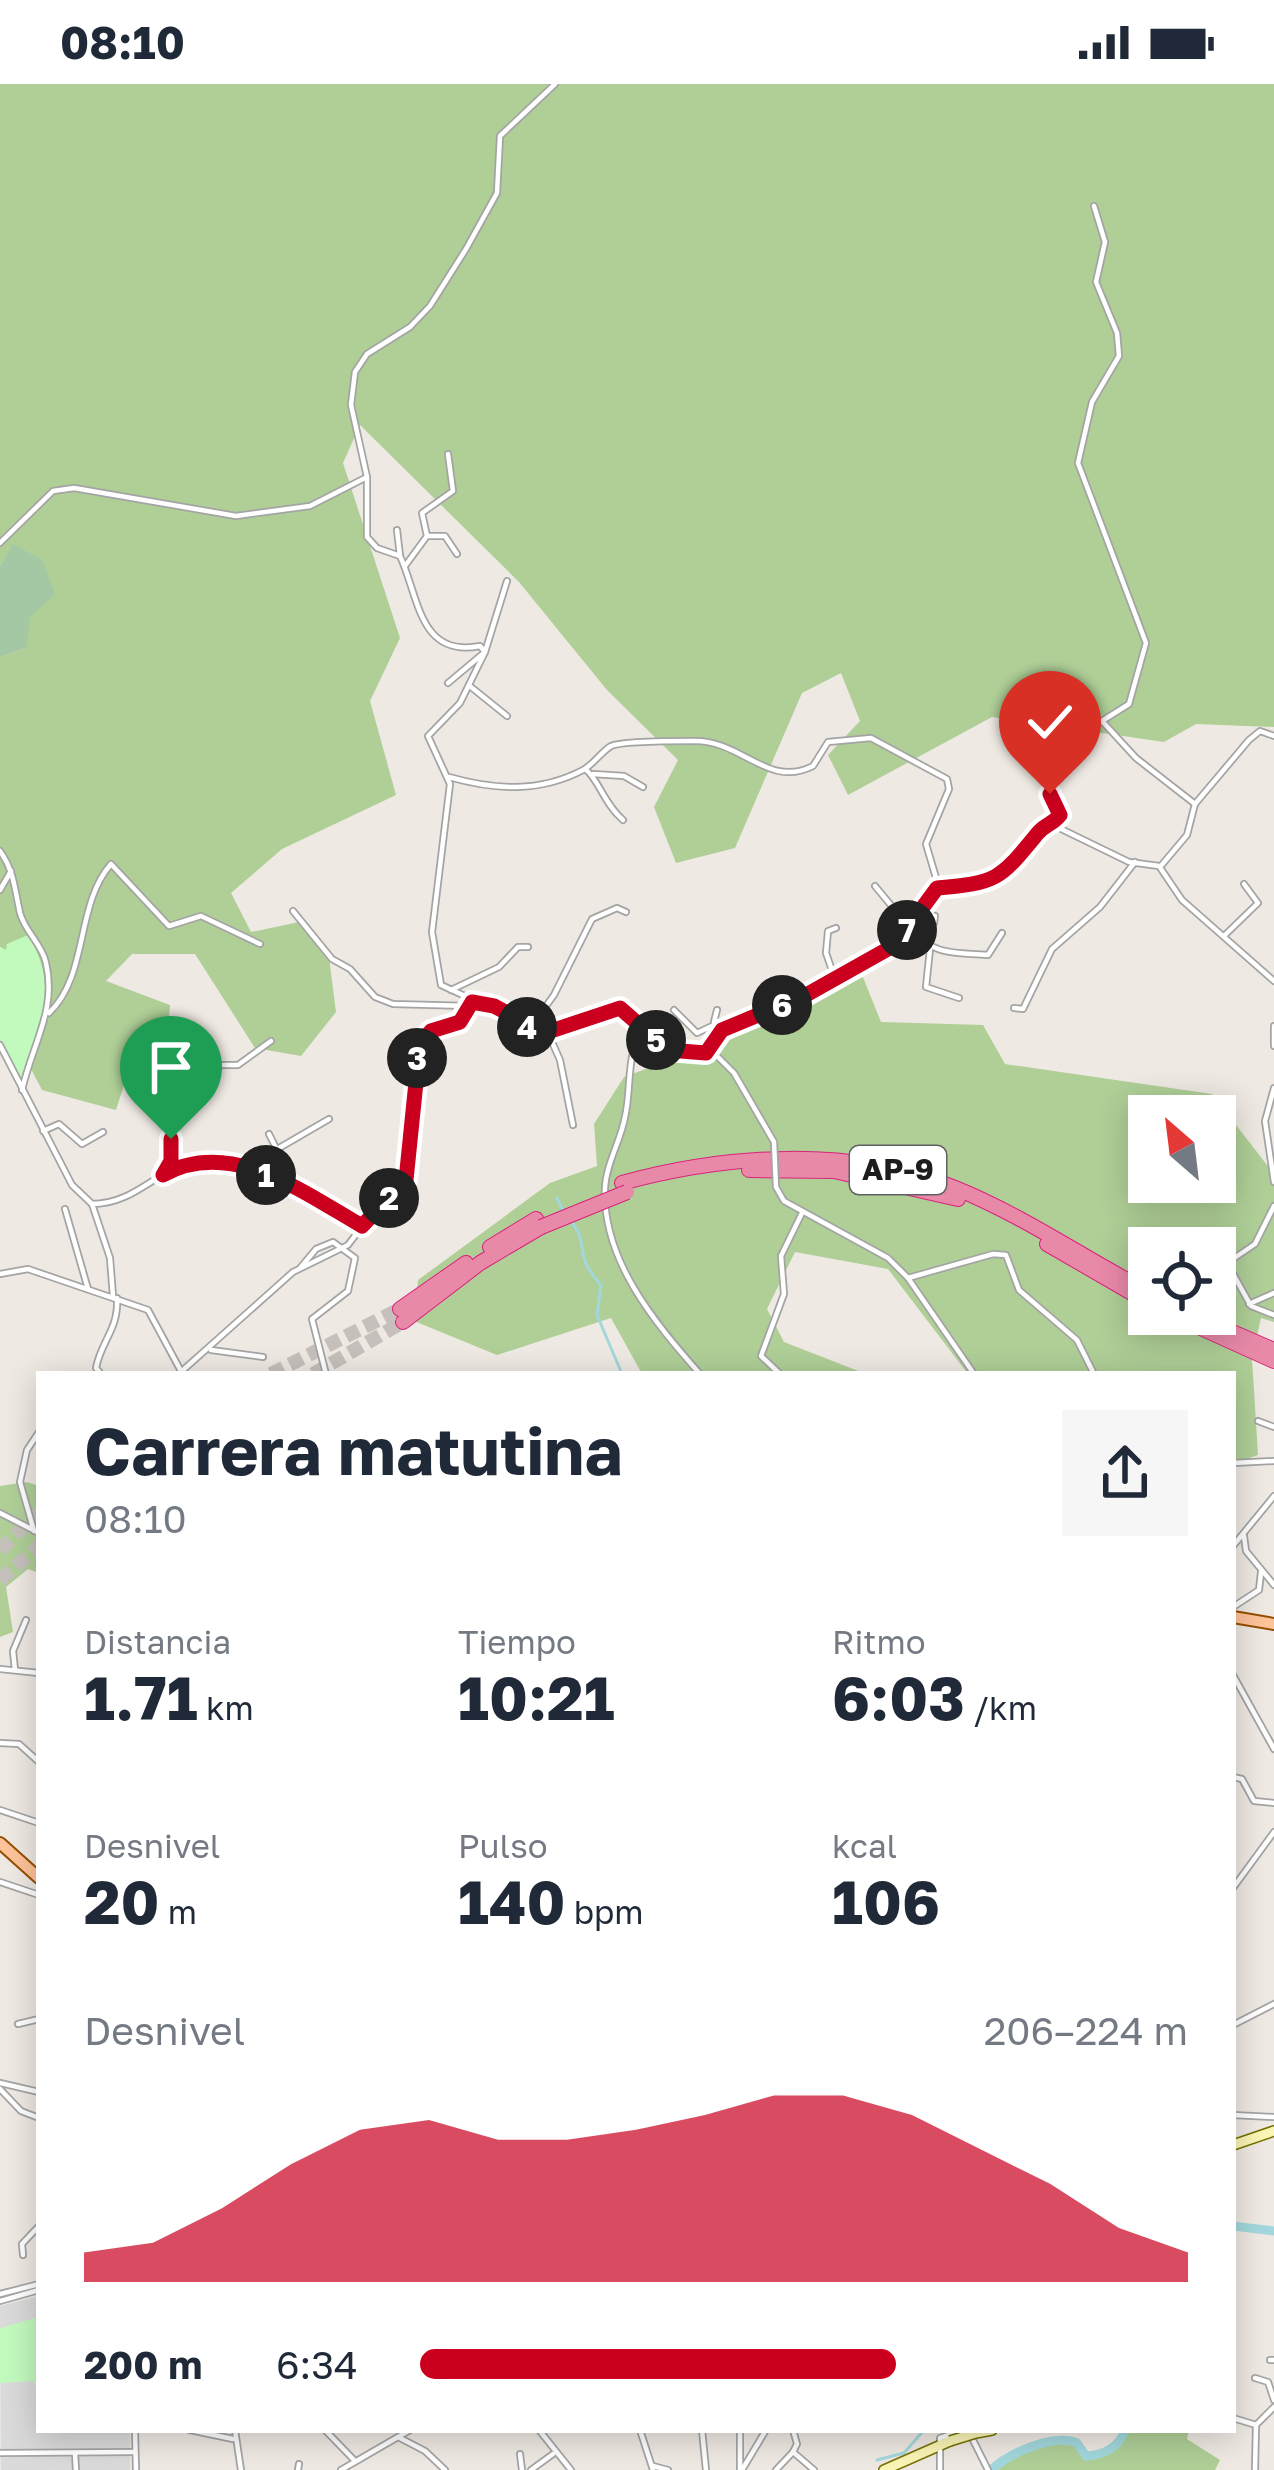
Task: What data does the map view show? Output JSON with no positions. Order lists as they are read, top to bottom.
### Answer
{
  "streets": {
    "highway": ["AP-9"]
  },
  "north": "top left",
  "page": {
    "status": "08:10",
    "pins": [
      "7",
      "6",
      "4",
      "5",
      "3",
      "1",
      "2"
    ],
    "heading": ["Carrera matutina", "08:10"],
    "stats": [
      ["Distancia", "1.71 km"],
      ["Tiempo", "10:21"],
      ["Ritmo", "6:03 /km"],
      ["Desnivel", "20 m"],
      ["Pulso", "140 bpm"],
      ["kcal", "106"]
    ],
    "chart": ["Desnivel", "206–224 m"],
    "list": [
      {
        "name": "200 m",
        "note": "6:34"
      }
    ]
  }
}
